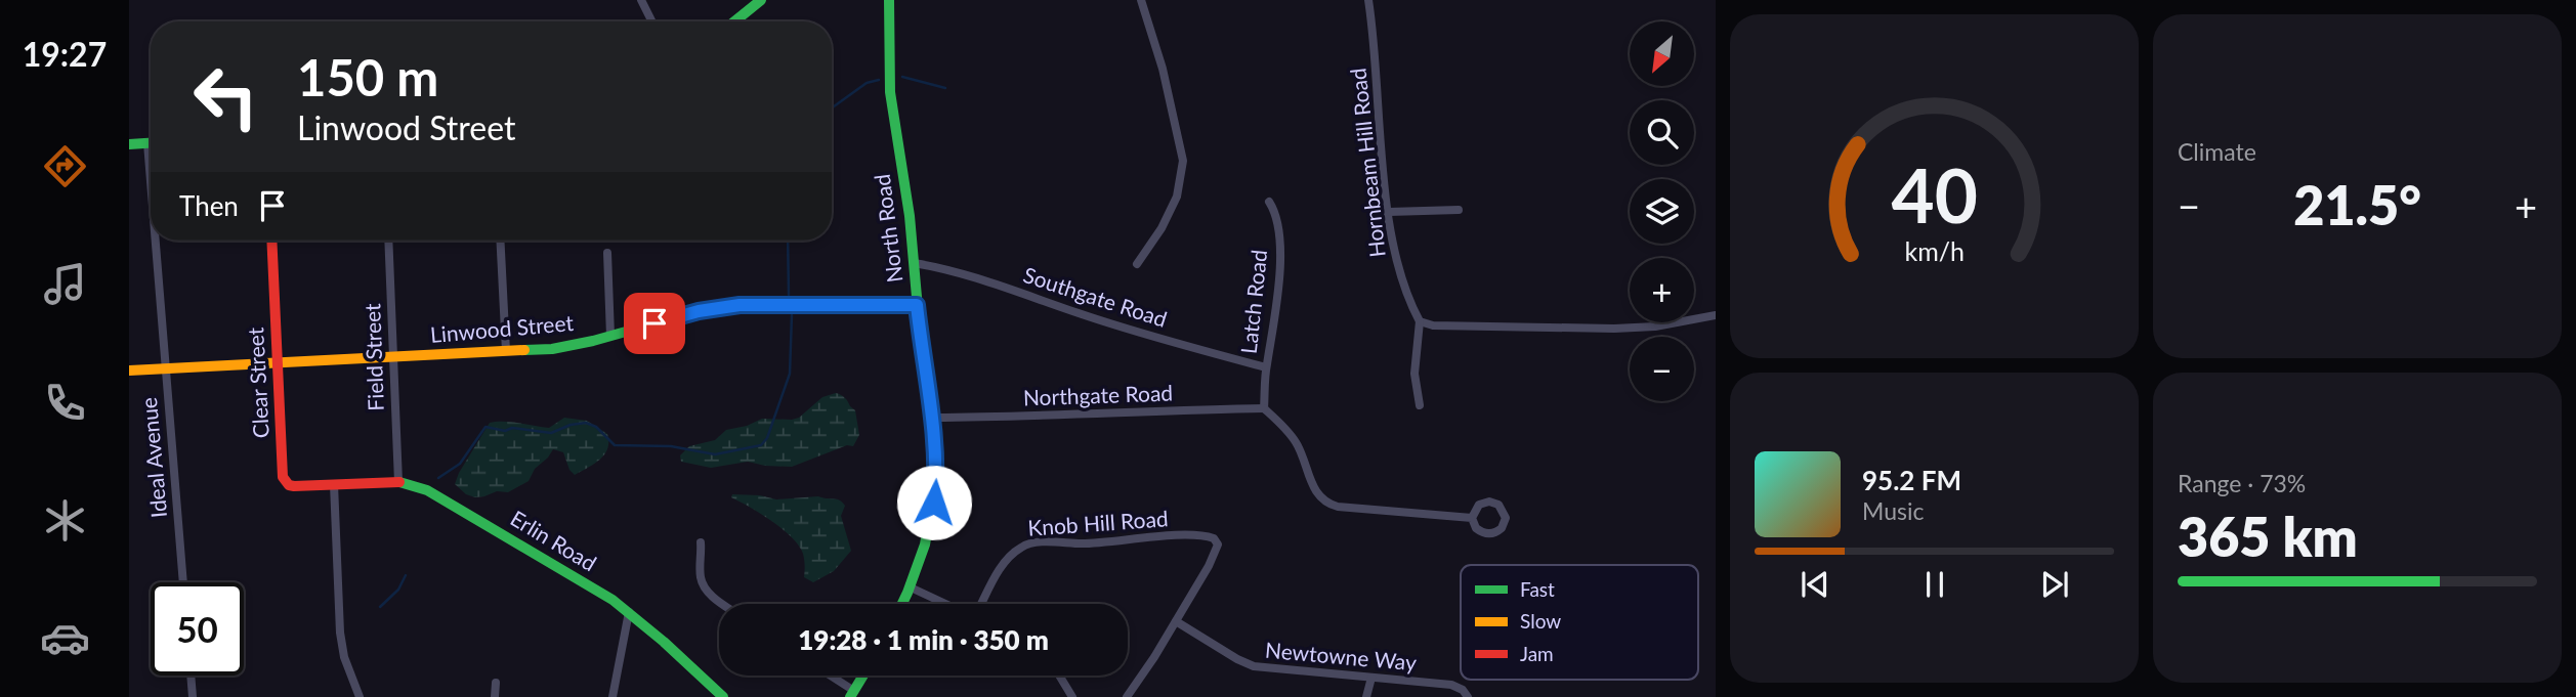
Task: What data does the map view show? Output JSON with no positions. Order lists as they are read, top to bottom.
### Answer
{
  "streets": {
    "street": [
      "Hornbeam Hill Road",
      "North Road",
      "Southgate Road",
      "Latch Road",
      "Linwood Street",
      "Field Street",
      "Clear Street",
      "Northgate Road",
      "Ideal Avenue",
      "Knob Hill Road",
      "Erlin Road",
      "Newtowne Way"
    ]
  },
  "crossings": [
    ["North Road", "Southgate Road"],
    ["North Road", "Linwood Street"],
    ["North Road", "Northgate Road"],
    ["Southgate Road", "Latch Road"],
    ["Latch Road", "Northgate Road"],
    ["Linwood Street", "Field Street"],
    ["Linwood Street", "Clear Street"],
    ["Linwood Street", "Ideal Avenue"],
    ["Field Street", "Erlin Road"],
    ["Clear Street", "Erlin Road"],
    ["Knob Hill Road", "Newtowne Way"]
  ],
  "legend": ["Fast", "Slow", "Jam"],
  "north": "bottom left",
  "page": {
    "tabs": "19:27",
    "tile": [
      "Climate",
      ["Range · 73%", "365 km"]
    ],
    "map_buttons": ["+", "−"],
    "turn": ["150 m", "Linwood Street"],
    "then": "Then",
    "heat": ["−", "21.5°", "+"],
    "song": ["95.2 FM", "Music"],
    "limit": "50",
    "trip": "19:28 · 1 min · 350 m",
    "gauge": ["40", "km/h"]
  }
}
